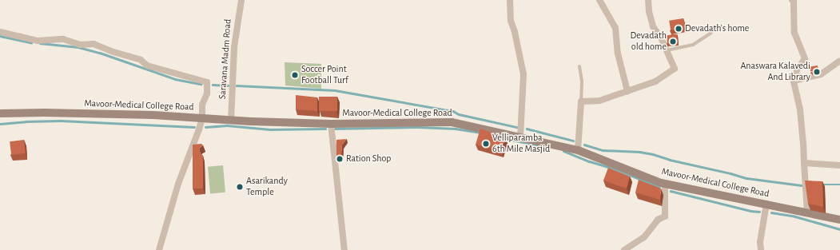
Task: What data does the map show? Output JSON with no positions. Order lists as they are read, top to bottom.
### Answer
{
  "streets": {
    "main road": ["Mavoor-Medical College Road"],
    "street": ["Saravana Madm Road"]
  },
  "crossings": [
    ["Saravana Madm Road", "Mavoor-Medical College Road"]
  ],
  "places": [
    "Devadath's home",
    "Devadath old home",
    "Anaswara Kalavedi And Library",
    "Soccer Point Football Turf",
    "Velliparamba 6th Mile Masjid",
    "Ration Shop",
    "Asarikandy Temple"
  ]
}
